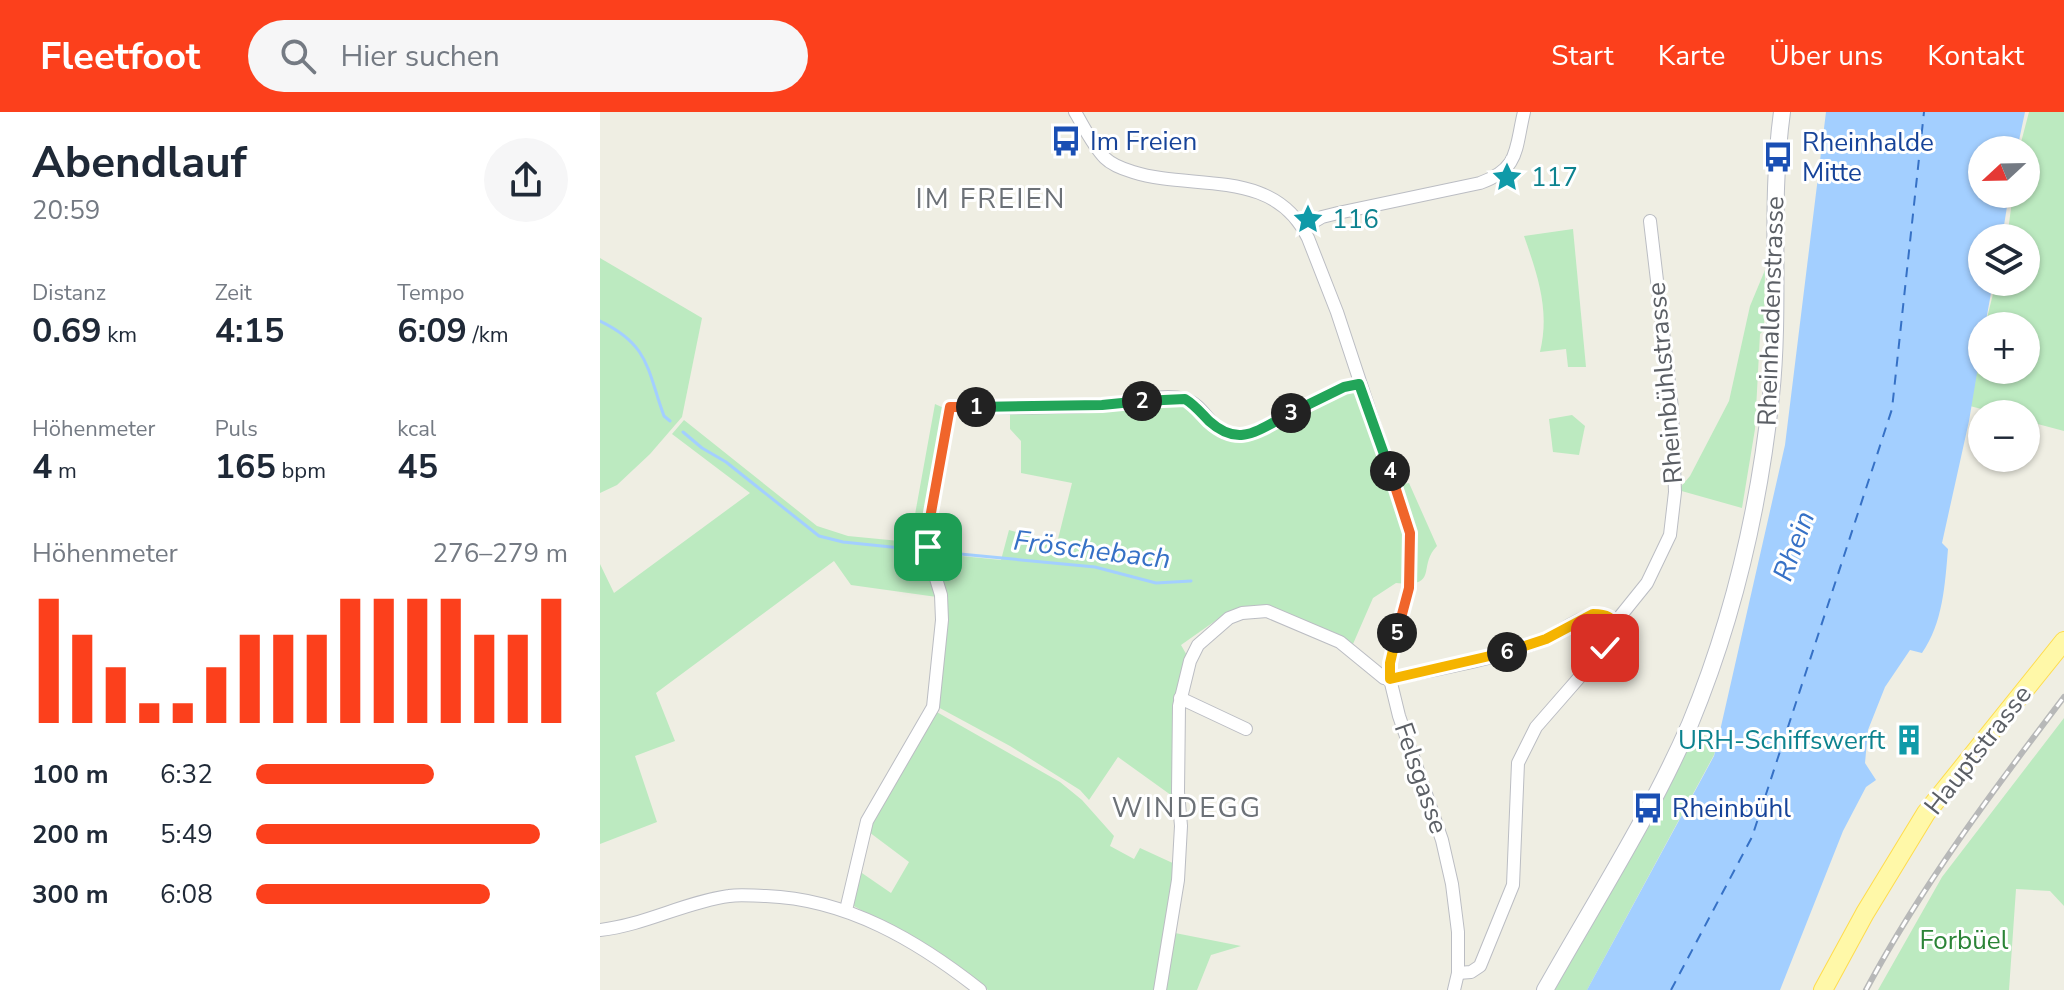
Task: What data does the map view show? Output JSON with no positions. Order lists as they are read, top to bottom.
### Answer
{
  "streets": {
    "main road": ["Rheinhaldenstrasse", "Hauptstrasse"],
    "street": ["Rheinbühlstrasse", "Felsgasse"]
  },
  "crossings": [
    ["Rheinbühlstrasse", "Felsgasse"]
  ],
  "districts": ["IM FREIEN", "WINDEGG"],
  "water": ["Rhein", "Fröschebach"],
  "parks": ["Forbüel"],
  "places": {
    "bus stop": ["Im Freien", "Rheinhalde Mitte", "Rheinbühl"],
    "place": ["117", "116"],
    "building": ["URH-Schiffswerft"]
  },
  "north": "left",
  "page": {
    "header": "Fleetfoot",
    "search": "Hier suchen",
    "nav": [
      "Start",
      "Karte",
      "Über uns",
      "Kontakt"
    ],
    "heading": ["Abendlauf", "20:59"],
    "map_buttons": ["+", "−"],
    "stats": [
      ["Distanz", "0.69 km"],
      ["Zeit", "4:15"],
      ["Tempo", "6:09 /km"],
      ["Höhenmeter", "4 m"],
      ["Puls", "165 bpm"],
      ["kcal", "45"]
    ],
    "pins": [
      "2",
      "1",
      "3",
      "4",
      "5",
      "6"
    ],
    "chart": ["Höhenmeter", "276–279 m"],
    "list": [
      {
        "name": "100 m",
        "note": "6:32"
      },
      {
        "name": "200 m",
        "note": "5:49"
      },
      {
        "name": "300 m",
        "note": "6:08"
      }
    ]
  }
}
